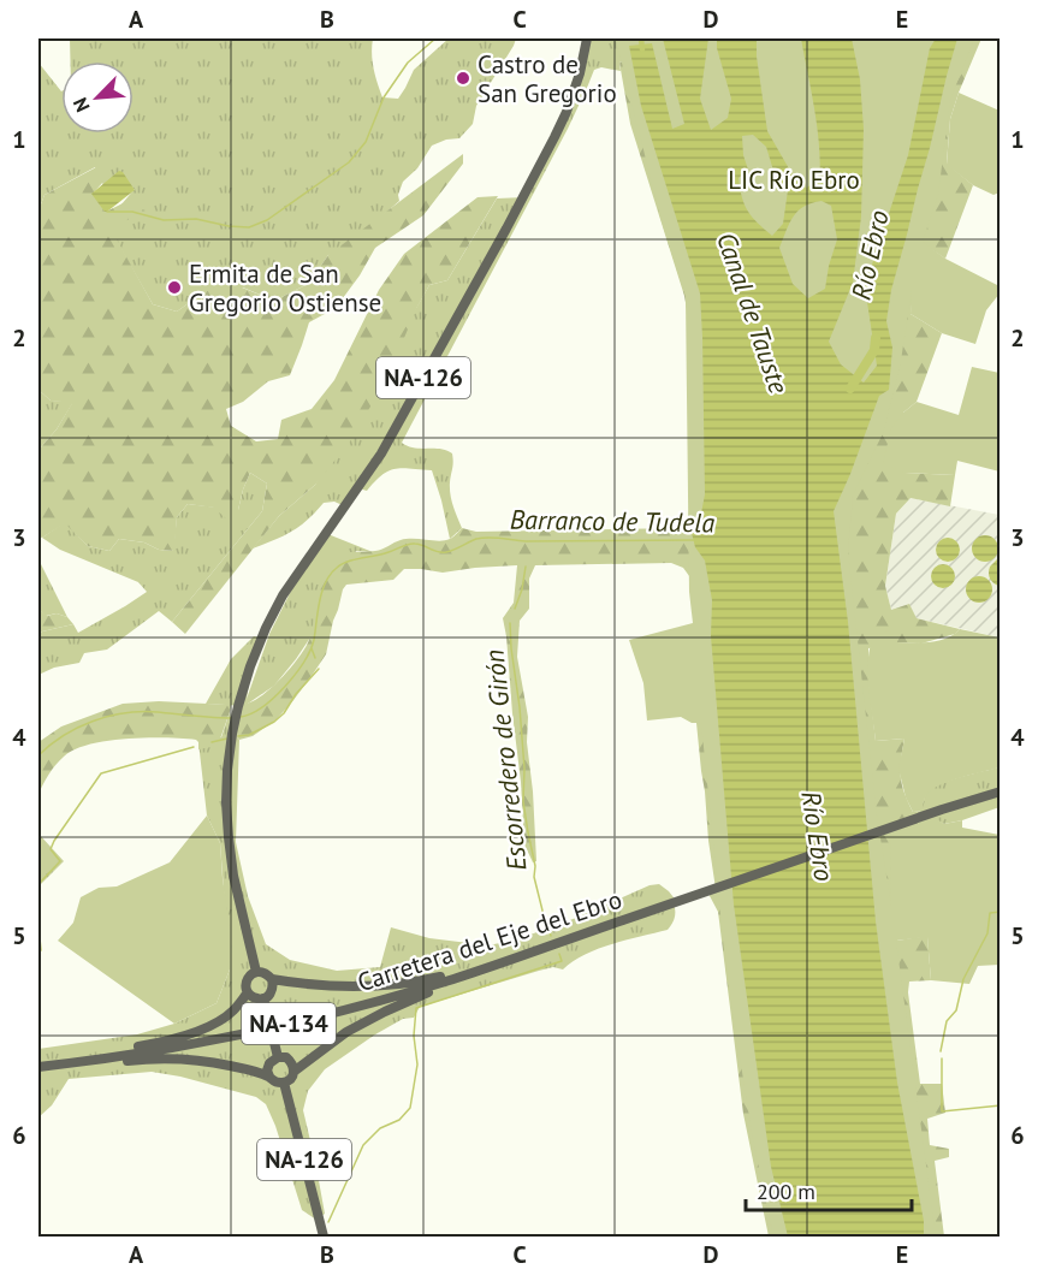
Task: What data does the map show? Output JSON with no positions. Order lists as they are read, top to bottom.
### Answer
{
  "streets": {
    "main road": ["NA-126", "Carretera del Eje del Ebro", "NA-134"]
  },
  "water": [
    "Río Ebro",
    "Canal de Tauste",
    "Barranco de Tudela",
    "Escorredero de Girón"
  ],
  "parks": ["LIC Río Ebro"],
  "places": ["Castro de San Gregorio", "Ermita de San Gregorio Ostiense"],
  "scale_bar": "200 m",
  "north": "bottom left",
  "grid": {
    "columns": [
      "A",
      "B",
      "C",
      "D",
      "E"
    ],
    "rows": [
      "1",
      "2",
      "3",
      "4",
      "5",
      "6"
    ]
  }
}
